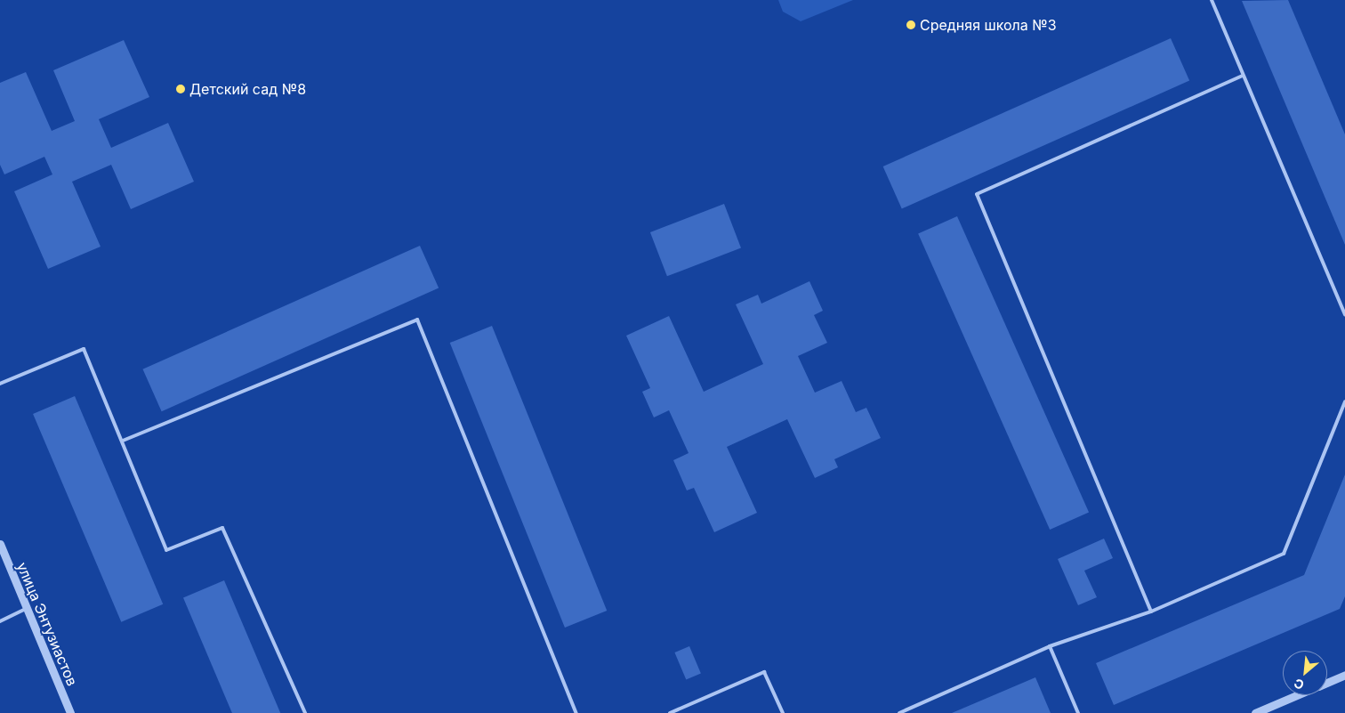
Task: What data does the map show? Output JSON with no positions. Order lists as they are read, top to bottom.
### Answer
{
  "streets": {
    "street": ["улица Энтузиастов"]
  },
  "places": ["Средняя школа №3", "Детский сад №8"],
  "north": "bottom left"
}
